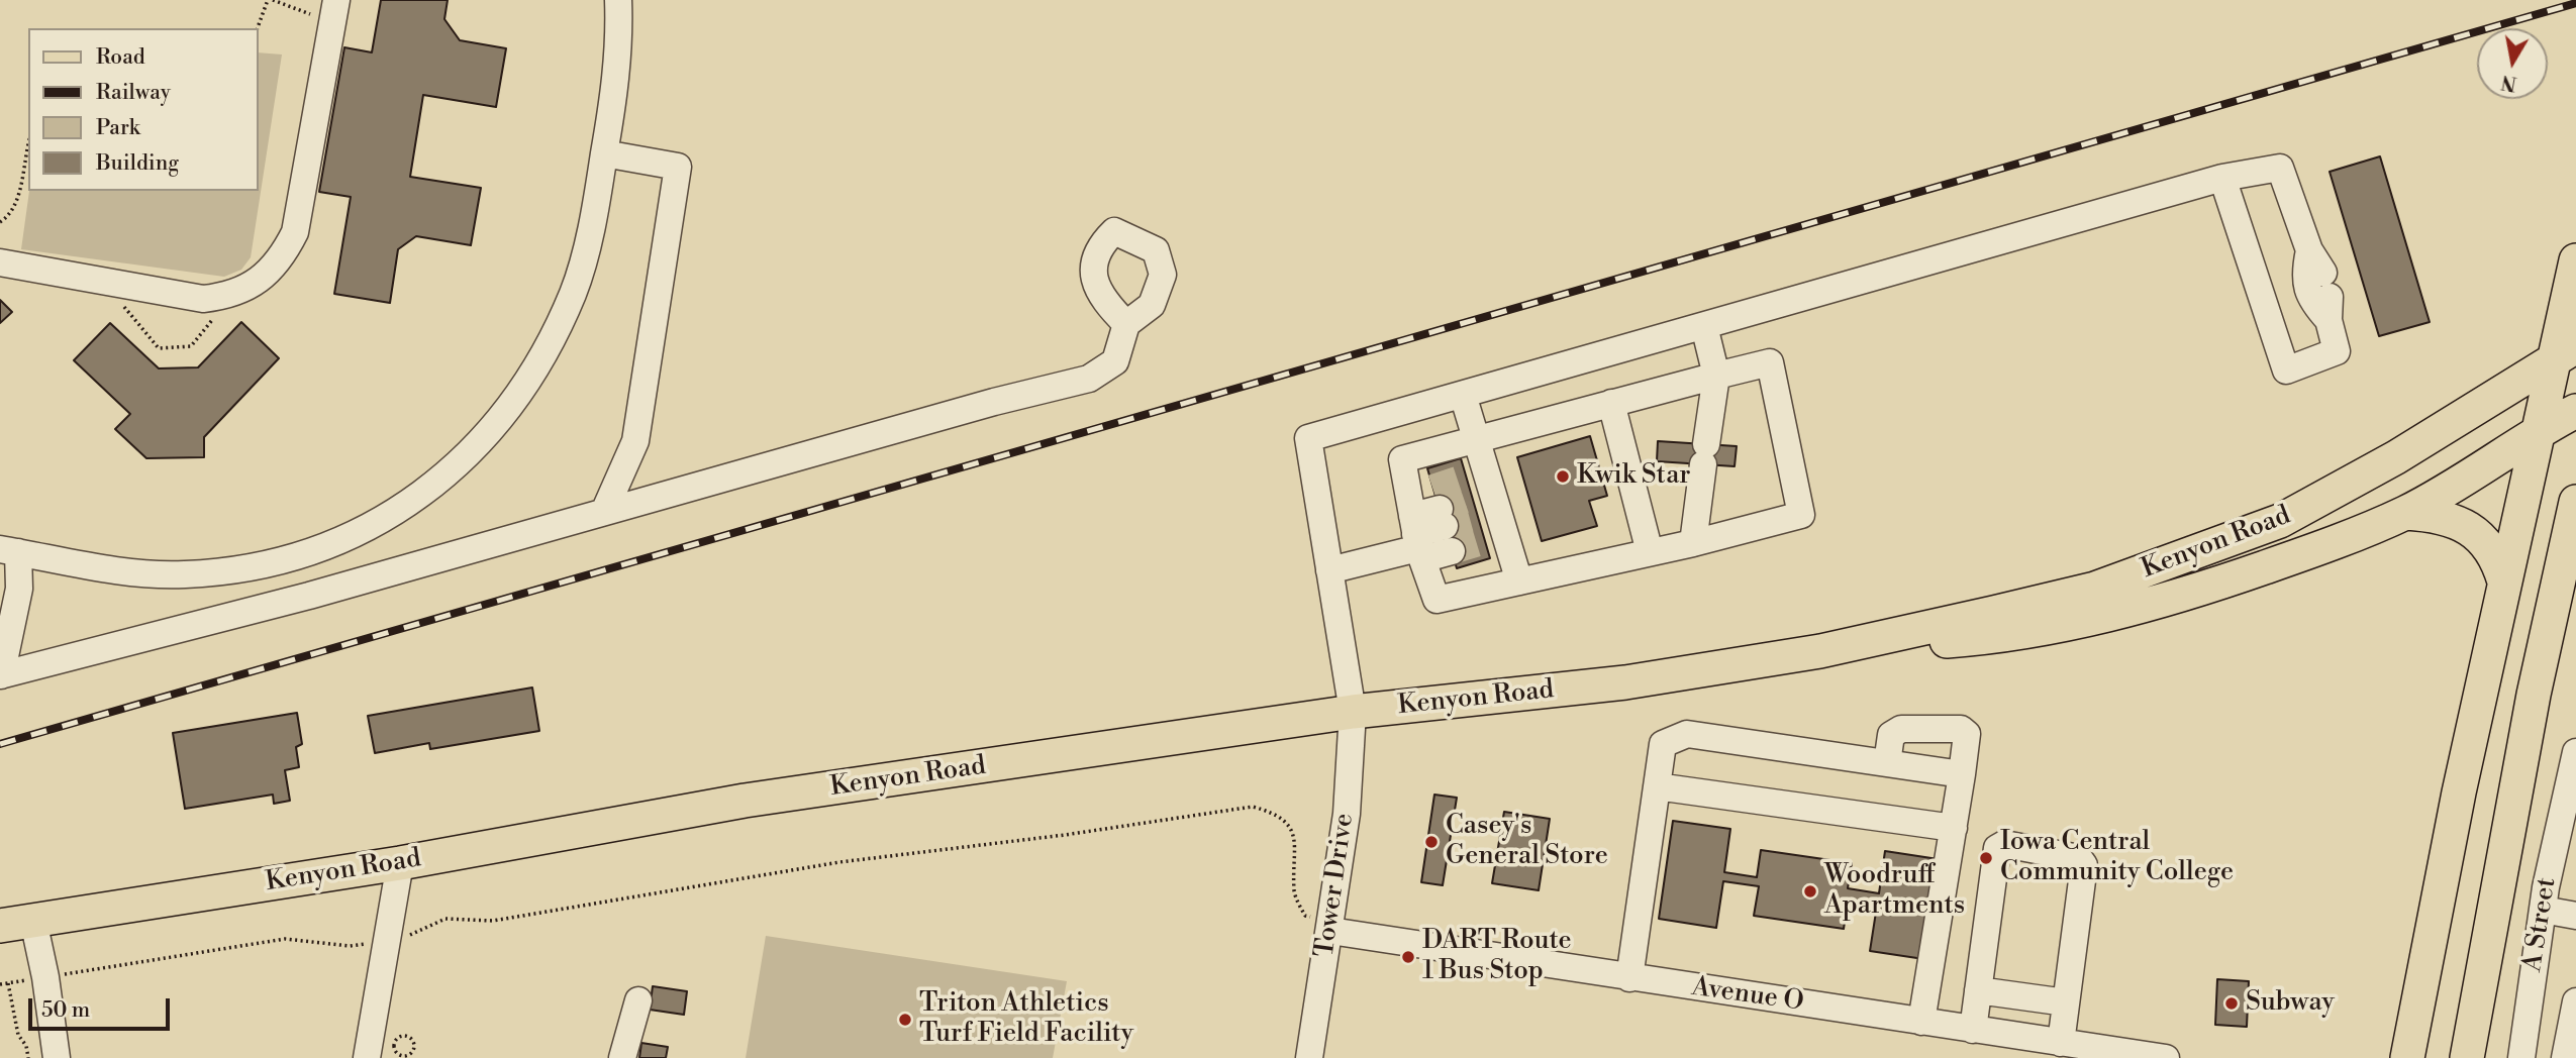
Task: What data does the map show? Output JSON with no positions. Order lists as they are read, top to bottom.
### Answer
{
  "streets": {
    "main road": ["Kenyon Road"],
    "street": ["Tower Drive", "A Street", "Avenue O"]
  },
  "crossings": [
    ["Kenyon Road", "Tower Drive"],
    ["Tower Drive", "Avenue O"]
  ],
  "places": [
    "Kwik Star",
    "Casey's General Store",
    "Iowa Central Community College",
    "Woodruff Apartments",
    "DART Route 1 Bus Stop",
    "Subway",
    "Triton Athletics Turf Field Facility"
  ],
  "legend": [
    "Road",
    "Railway",
    "Park",
    "Building"
  ],
  "scale_bar": "50 m",
  "north": "bottom"
}
